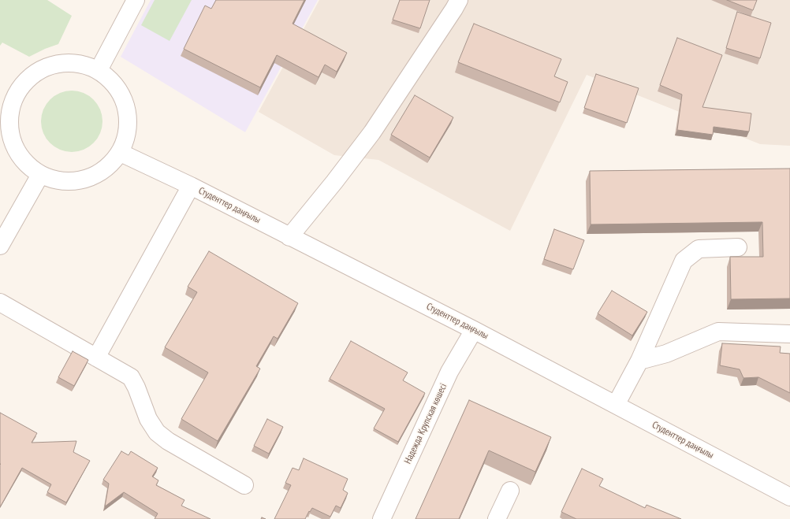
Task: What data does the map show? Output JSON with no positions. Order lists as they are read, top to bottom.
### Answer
{
  "streets": {
    "street": ["Студенттер даңғылы", "Надежда Крупская көшесі"]
  },
  "crossings": [
    ["Студенттер даңғылы", "Надежда Крупская көшесі"]
  ]
}
